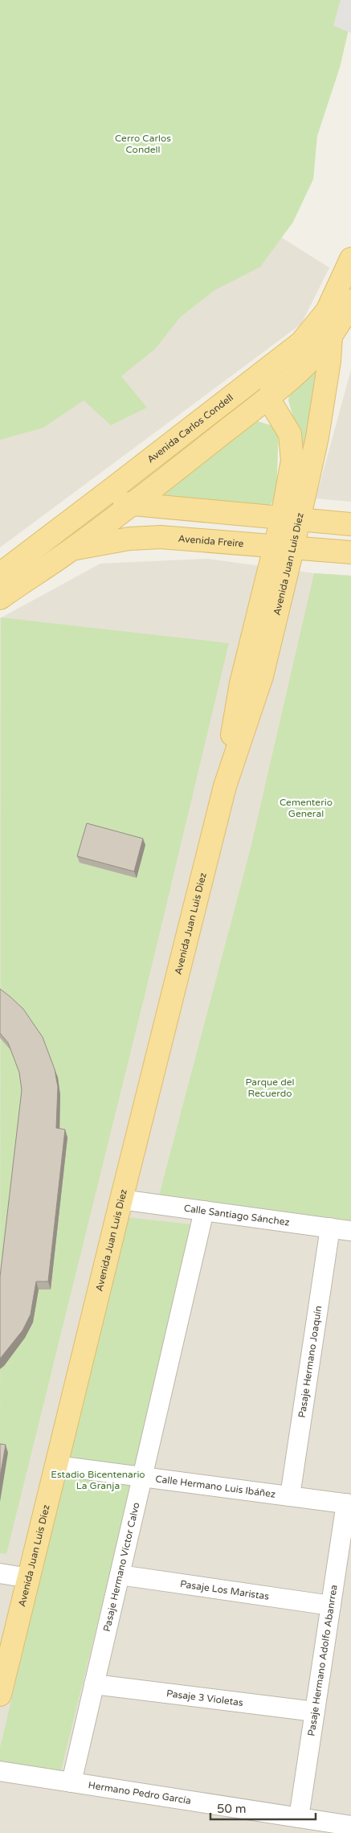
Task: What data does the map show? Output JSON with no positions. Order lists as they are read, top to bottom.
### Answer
{
  "streets": {
    "main road": ["Avenida Carlos Condell", "Avenida Freire", "Avenida Juan Luis Diez"],
    "street": [
      "Calle Santiago Sánchez",
      "Pasaje Hermano Joaquín",
      "Calle Hermano Luis Ibáñez",
      "Pasaje Hermano Víctor Calvo",
      "Pasaje Los Maristas",
      "Pasaje Hermano Adolfo Abanrrea",
      "Pasaje 3 Violetas",
      "Hermano Pedro García"
    ]
  },
  "crossings": [
    ["Avenida Freire", "Avenida Juan Luis Diez"],
    ["Avenida Juan Luis Diez", "Calle Santiago Sánchez"],
    ["Avenida Juan Luis Diez", "Calle Hermano Luis Ibáñez"],
    ["Calle Santiago Sánchez", "Pasaje Hermano Joaquín"],
    ["Calle Santiago Sánchez", "Pasaje Hermano Víctor Calvo"],
    ["Pasaje Hermano Joaquín", "Calle Hermano Luis Ibáñez"],
    ["Calle Hermano Luis Ibáñez", "Pasaje Hermano Víctor Calvo"],
    ["Calle Hermano Luis Ibáñez", "Pasaje Hermano Adolfo Abanrrea"],
    ["Pasaje Hermano Víctor Calvo", "Pasaje Los Maristas"],
    ["Pasaje Hermano Víctor Calvo", "Pasaje 3 Violetas"],
    ["Pasaje Hermano Víctor Calvo", "Hermano Pedro García"],
    ["Pasaje Los Maristas", "Pasaje Hermano Adolfo Abanrrea"],
    ["Pasaje Hermano Adolfo Abanrrea", "Pasaje 3 Violetas"],
    ["Pasaje Hermano Adolfo Abanrrea", "Hermano Pedro García"]
  ],
  "parks": [
    "Cerro Carlos Condell",
    "Cementerio General",
    "Parque del Recuerdo",
    "Estadio Bicentenario La Granja"
  ],
  "scale_bar": "50 m"
}
